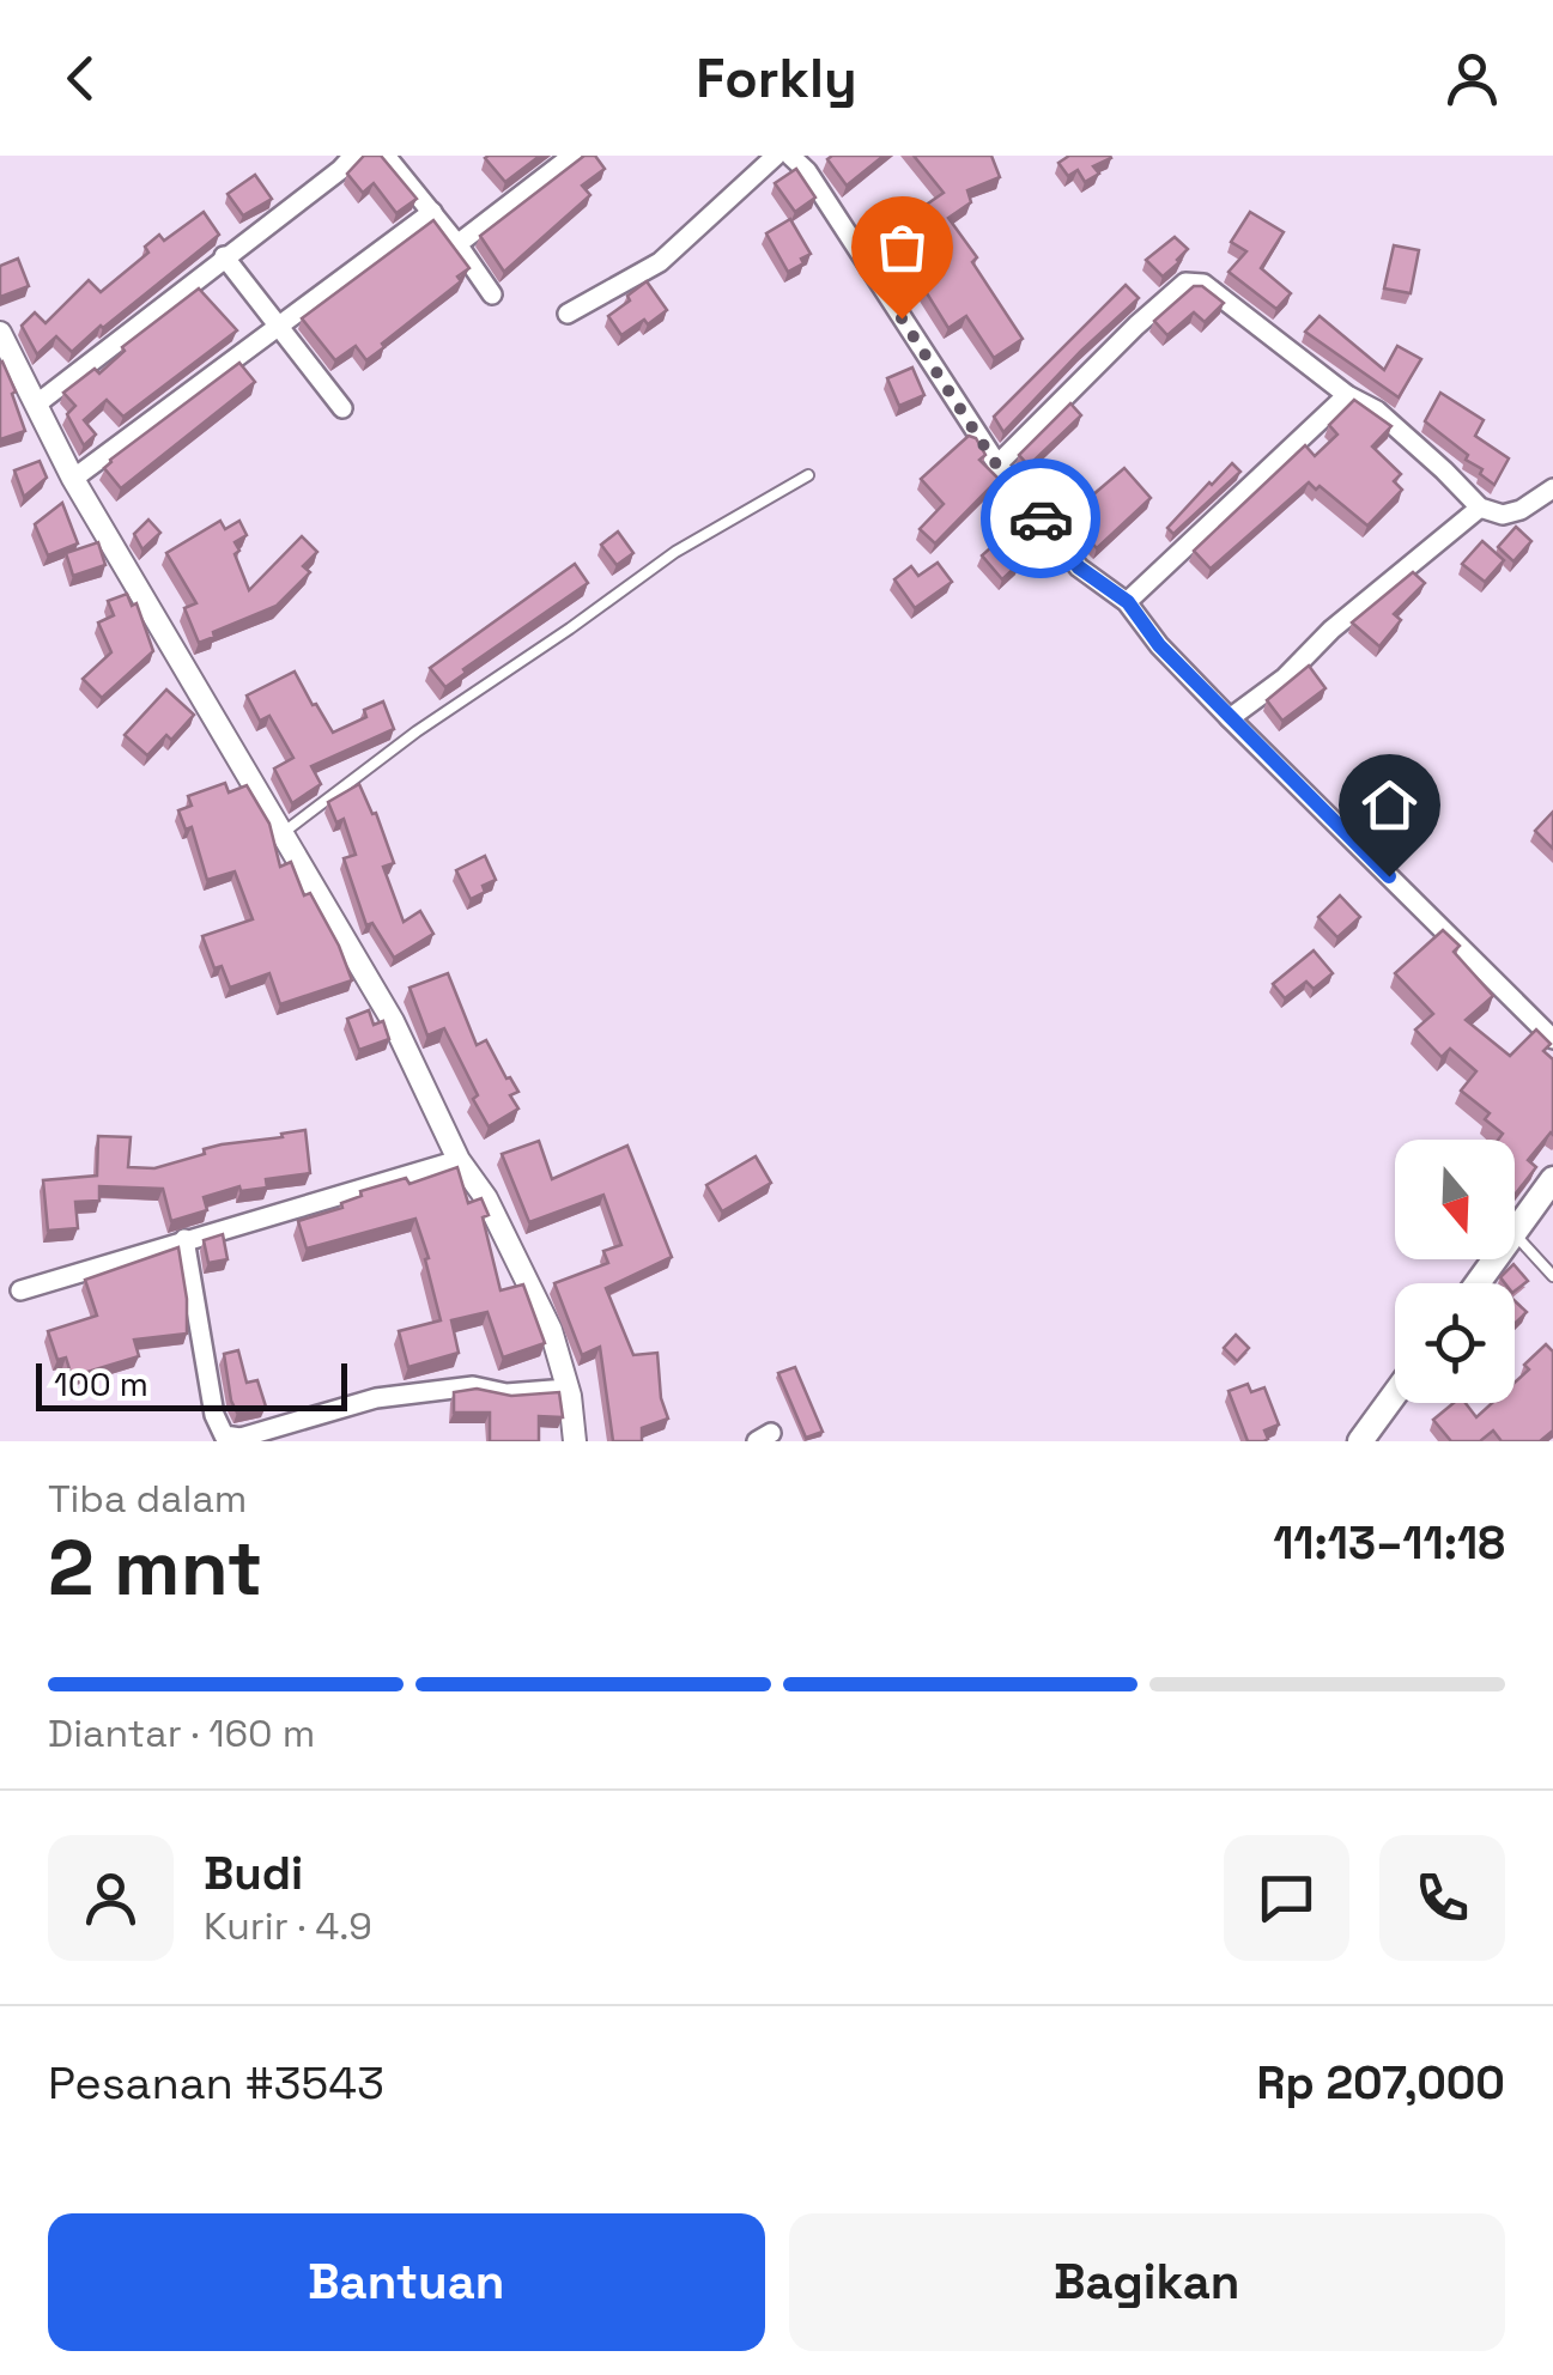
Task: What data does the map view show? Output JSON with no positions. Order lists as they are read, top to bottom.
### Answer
{
  "scale_bar": "100 m",
  "north": "bottom",
  "page": {
    "header": "Forkly",
    "scale": "100 m",
    "heading": ["2 mnt", "Tiba dalam", "11:13–11:18"],
    "panel": [
      "Budi",
      "Kurir · 4.9",
      "Pesanan #3543",
      "Rp 207,000"
    ],
    "bar": "Diantar · 160 m",
    "buttons": ["Bantuan", "Bagikan"]
  }
}
